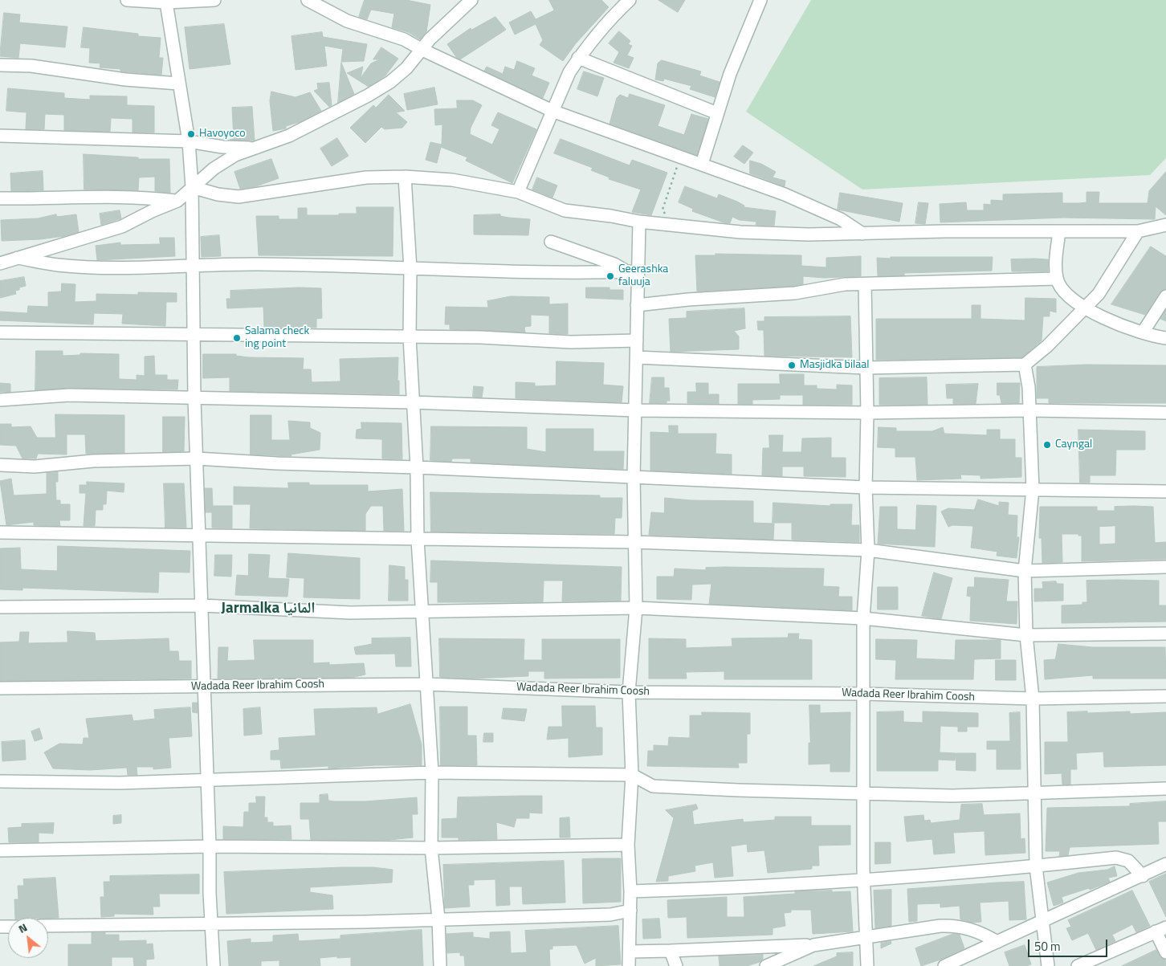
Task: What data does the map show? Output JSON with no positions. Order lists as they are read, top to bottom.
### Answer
{
  "streets": {
    "street": ["Wadada Reer Ibrahim Coosh"]
  },
  "districts": ["Jarmalka المانيا"],
  "places": [
    "Havoyoco",
    "Geerashka faluuja",
    "Salama check ing point",
    "Masjidka bilaal",
    "Cayngal"
  ],
  "scale_bar": "50 m",
  "north": "top left"
}
